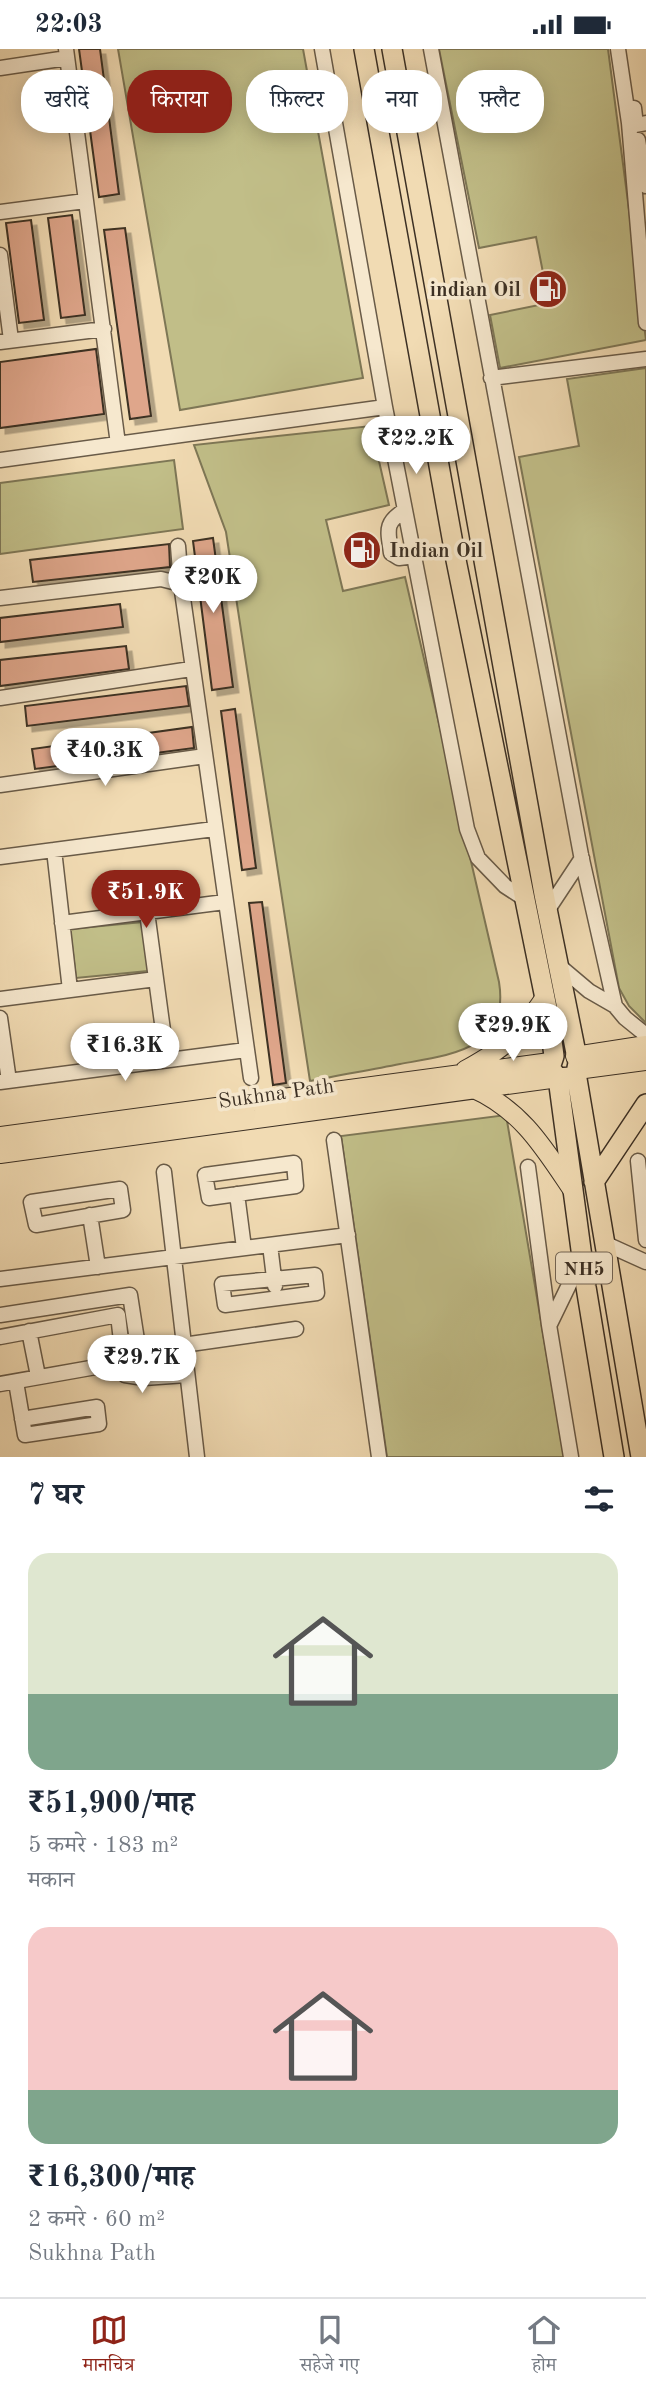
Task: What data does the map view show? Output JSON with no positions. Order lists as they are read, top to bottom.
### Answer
{
  "streets": {
    "highway": ["NH5"],
    "main road": ["Sukhna Path"]
  },
  "crossings": [
    ["Sukhna Path", "NH5"]
  ],
  "places": {
    "fuel station": ["indian Oil", "Indian Oil"]
  },
  "page": {
    "status": "22:03",
    "chip": [
      "खरीदें",
      "किराया",
      "फ़िल्टर",
      "नया",
      "फ़्लैट"
    ],
    "price": [
      "₹22.2K",
      "₹20K",
      "₹40.3K",
      "₹51.9K",
      "₹29.9K",
      "₹16.3K",
      "₹29.7K"
    ],
    "heading": "7 घर",
    "list": [
      {
        "name": "₹51,900/माह",
        "note": "5 कमरे · 183 m² · मकान"
      },
      {
        "name": "₹16,300/माह",
        "note": "2 कमरे · 60 m² · Sukhna Path"
      }
    ],
    "tabs": ["मानचित्र", "सहेजे गए", "होम"]
  }
}
